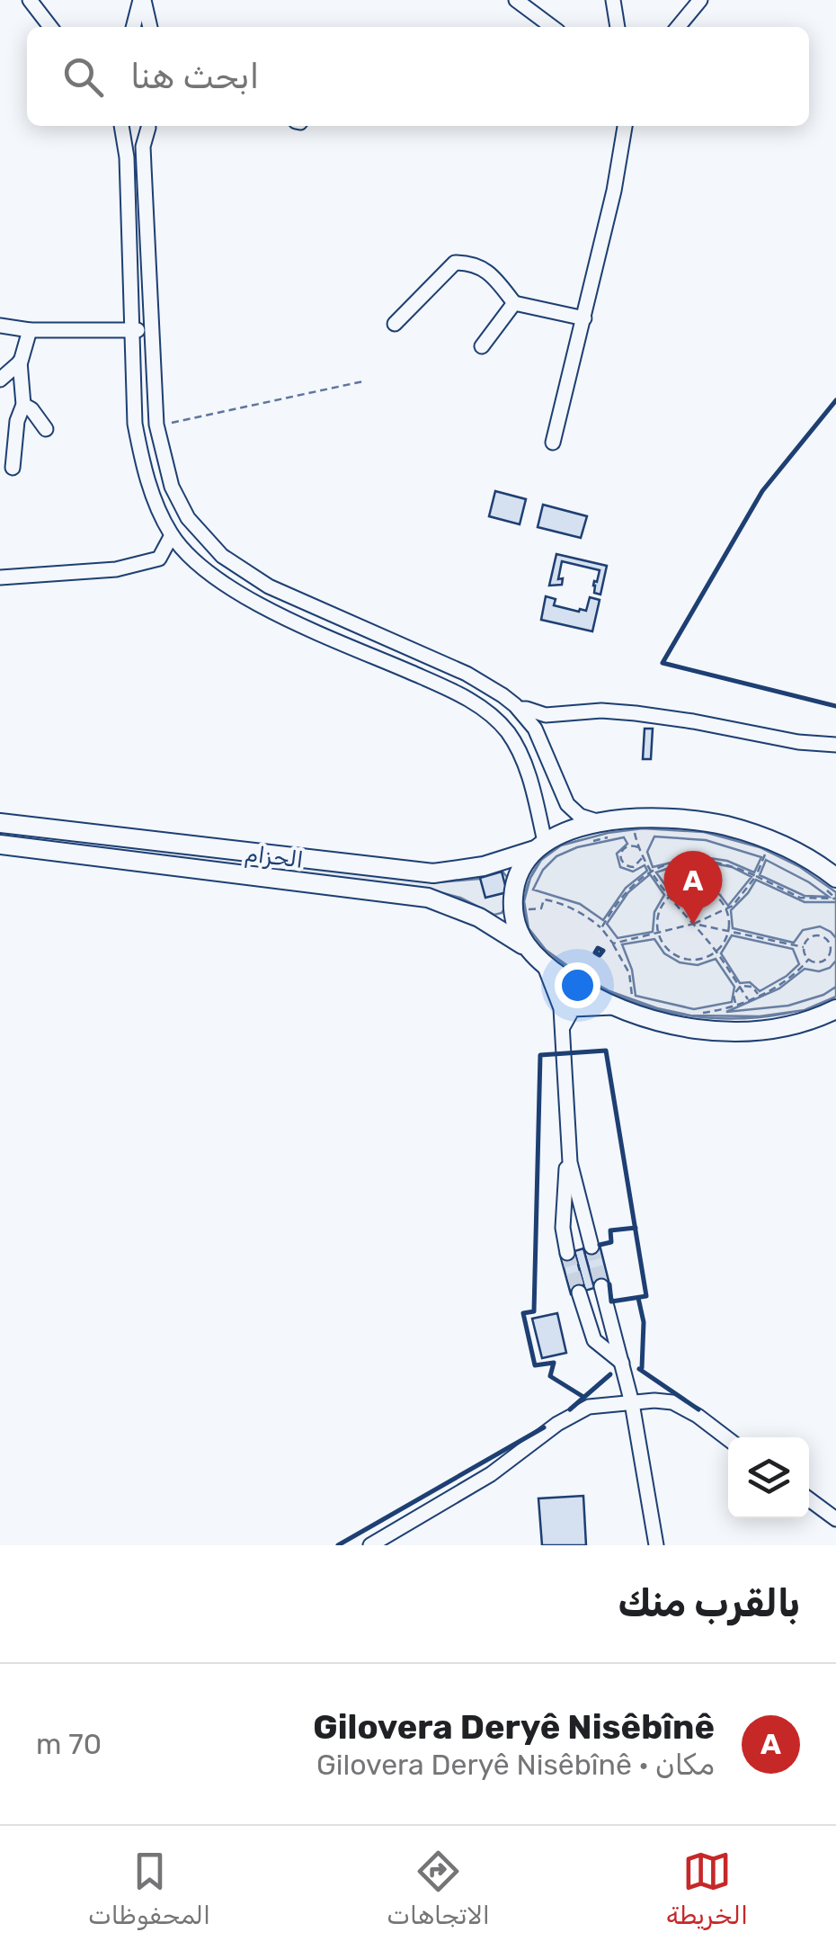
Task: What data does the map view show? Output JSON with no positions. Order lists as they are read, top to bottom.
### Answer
{
  "streets": {
    "main road": ["الحزام"]
  },
  "page": {
    "search": "ابحث هنا",
    "pins": "A",
    "heading": "بالقرب منك",
    "list": [
      {
        "mark": "A",
        "name": "Gilovera Deryê Nisêbînê",
        "note": "مكان · Gilovera Deryê Nisêbînê",
        "value": "70 m"
      }
    ],
    "nav": ["الخريطة", "الاتجاهات", "المحفوظات"]
  }
}
